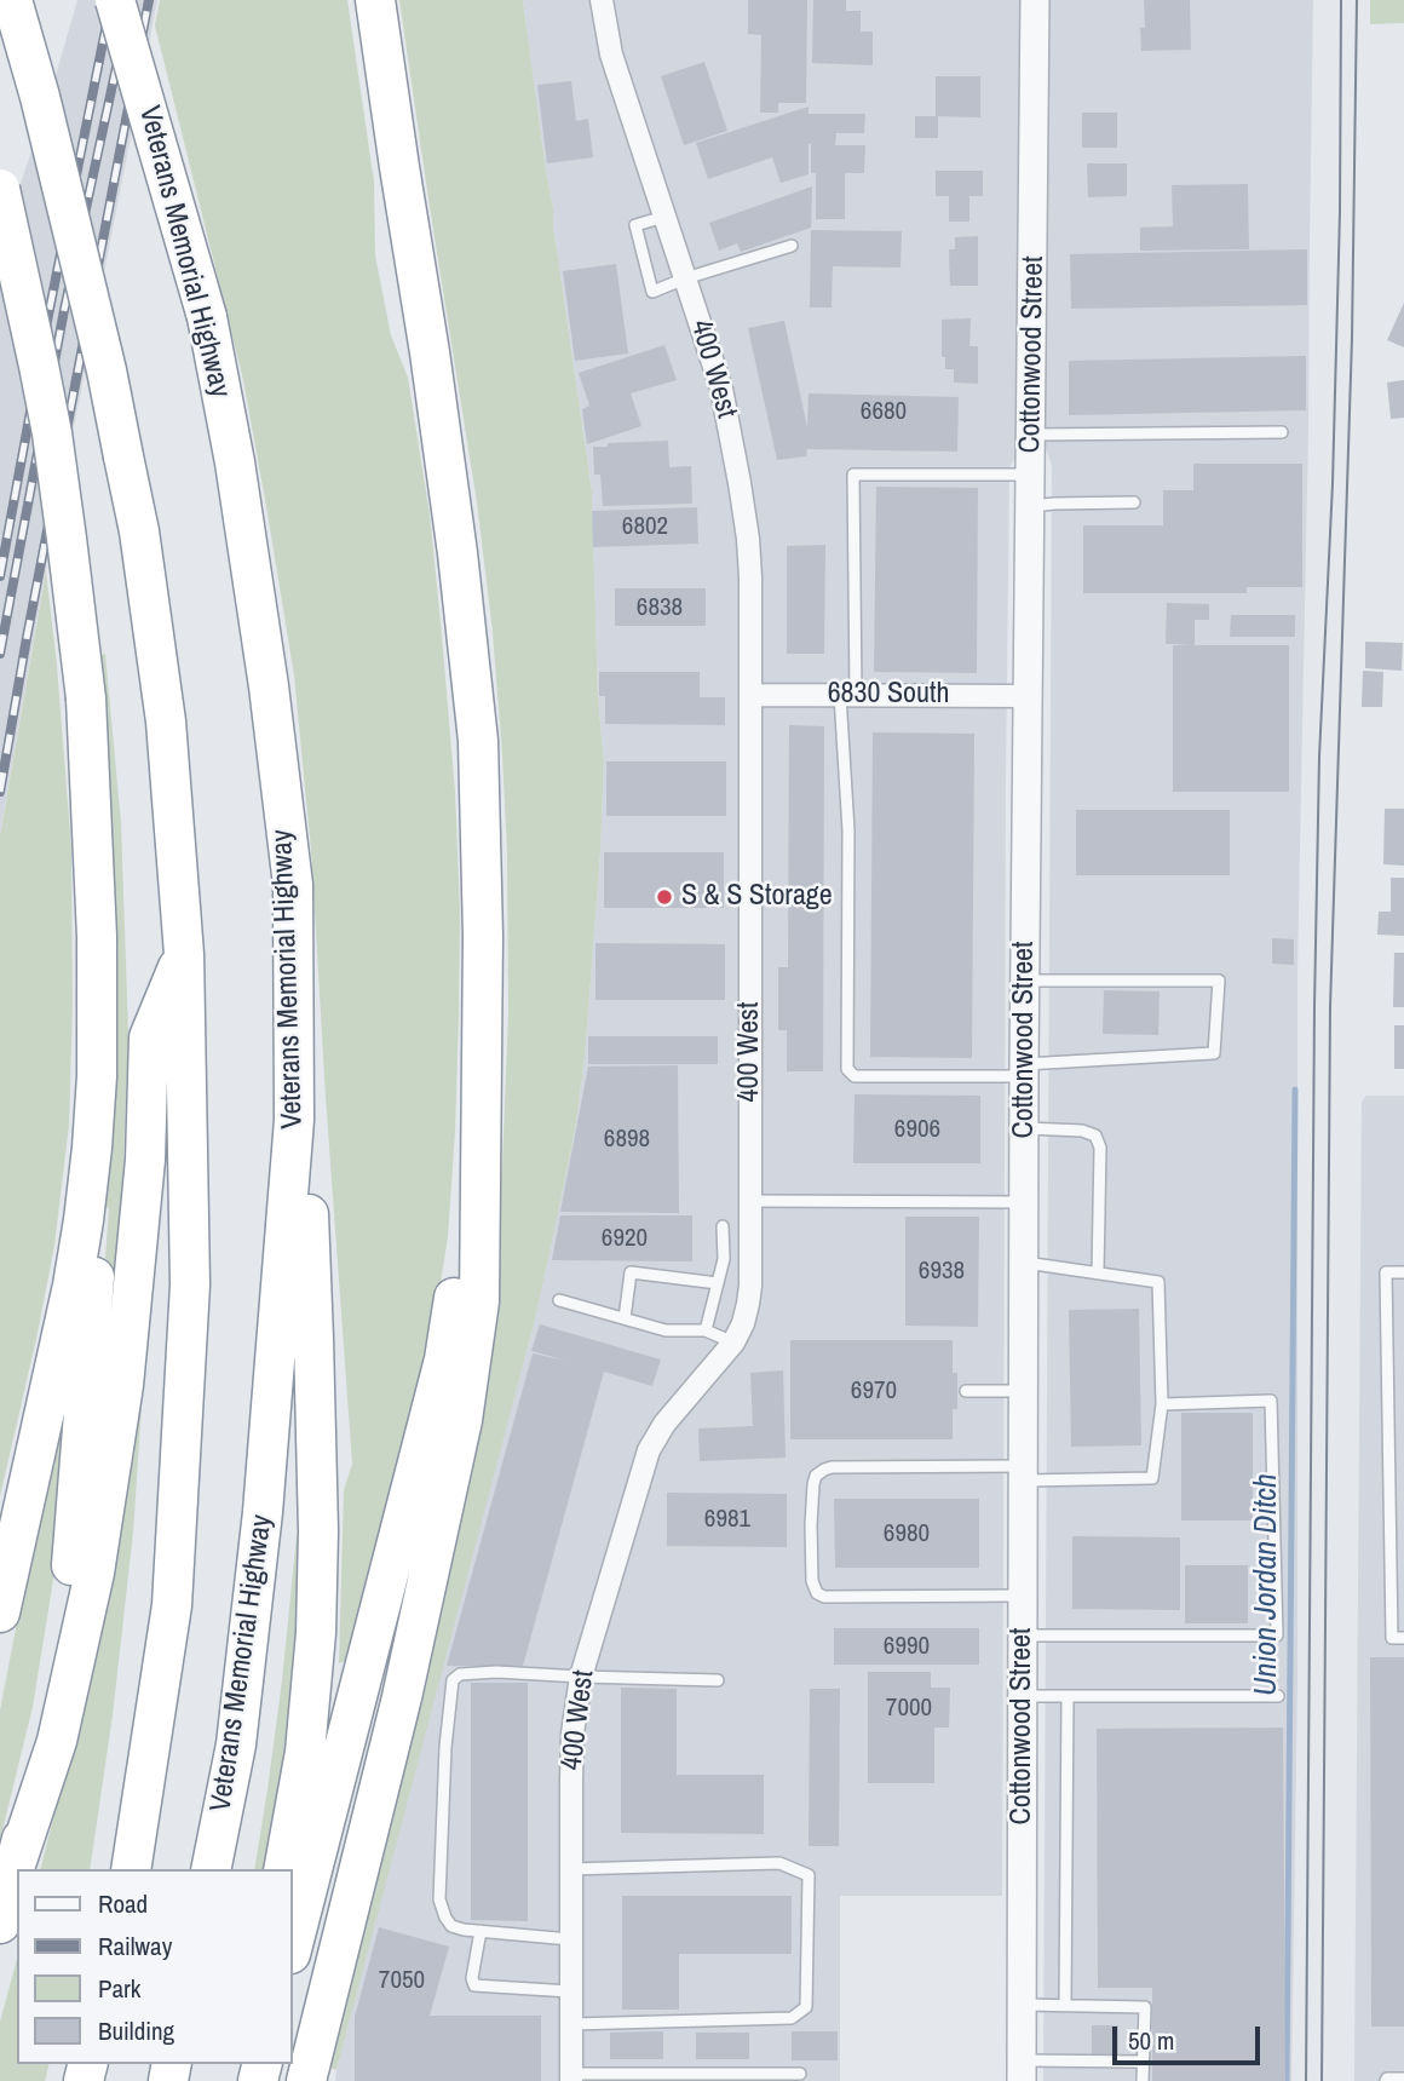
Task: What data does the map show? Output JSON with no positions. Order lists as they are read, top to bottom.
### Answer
{
  "streets": {
    "highway": ["Veterans Memorial Highway"],
    "street": ["Cottonwood Street", "400 West", "6830 South"]
  },
  "crossings": [
    ["Cottonwood Street", "6830 South"],
    ["400 West", "6830 South"]
  ],
  "water": ["Union Jordan Ditch"],
  "places": ["S & S Storage"],
  "house_numbers": [
    "6680",
    "6802",
    "6838",
    "6906",
    "6898",
    "6920",
    "6938",
    "6970",
    "6981",
    "6980",
    "6990",
    "7000",
    "7050"
  ],
  "legend": [
    "Road",
    "Railway",
    "Park",
    "Building"
  ],
  "scale_bar": "50 m"
}
